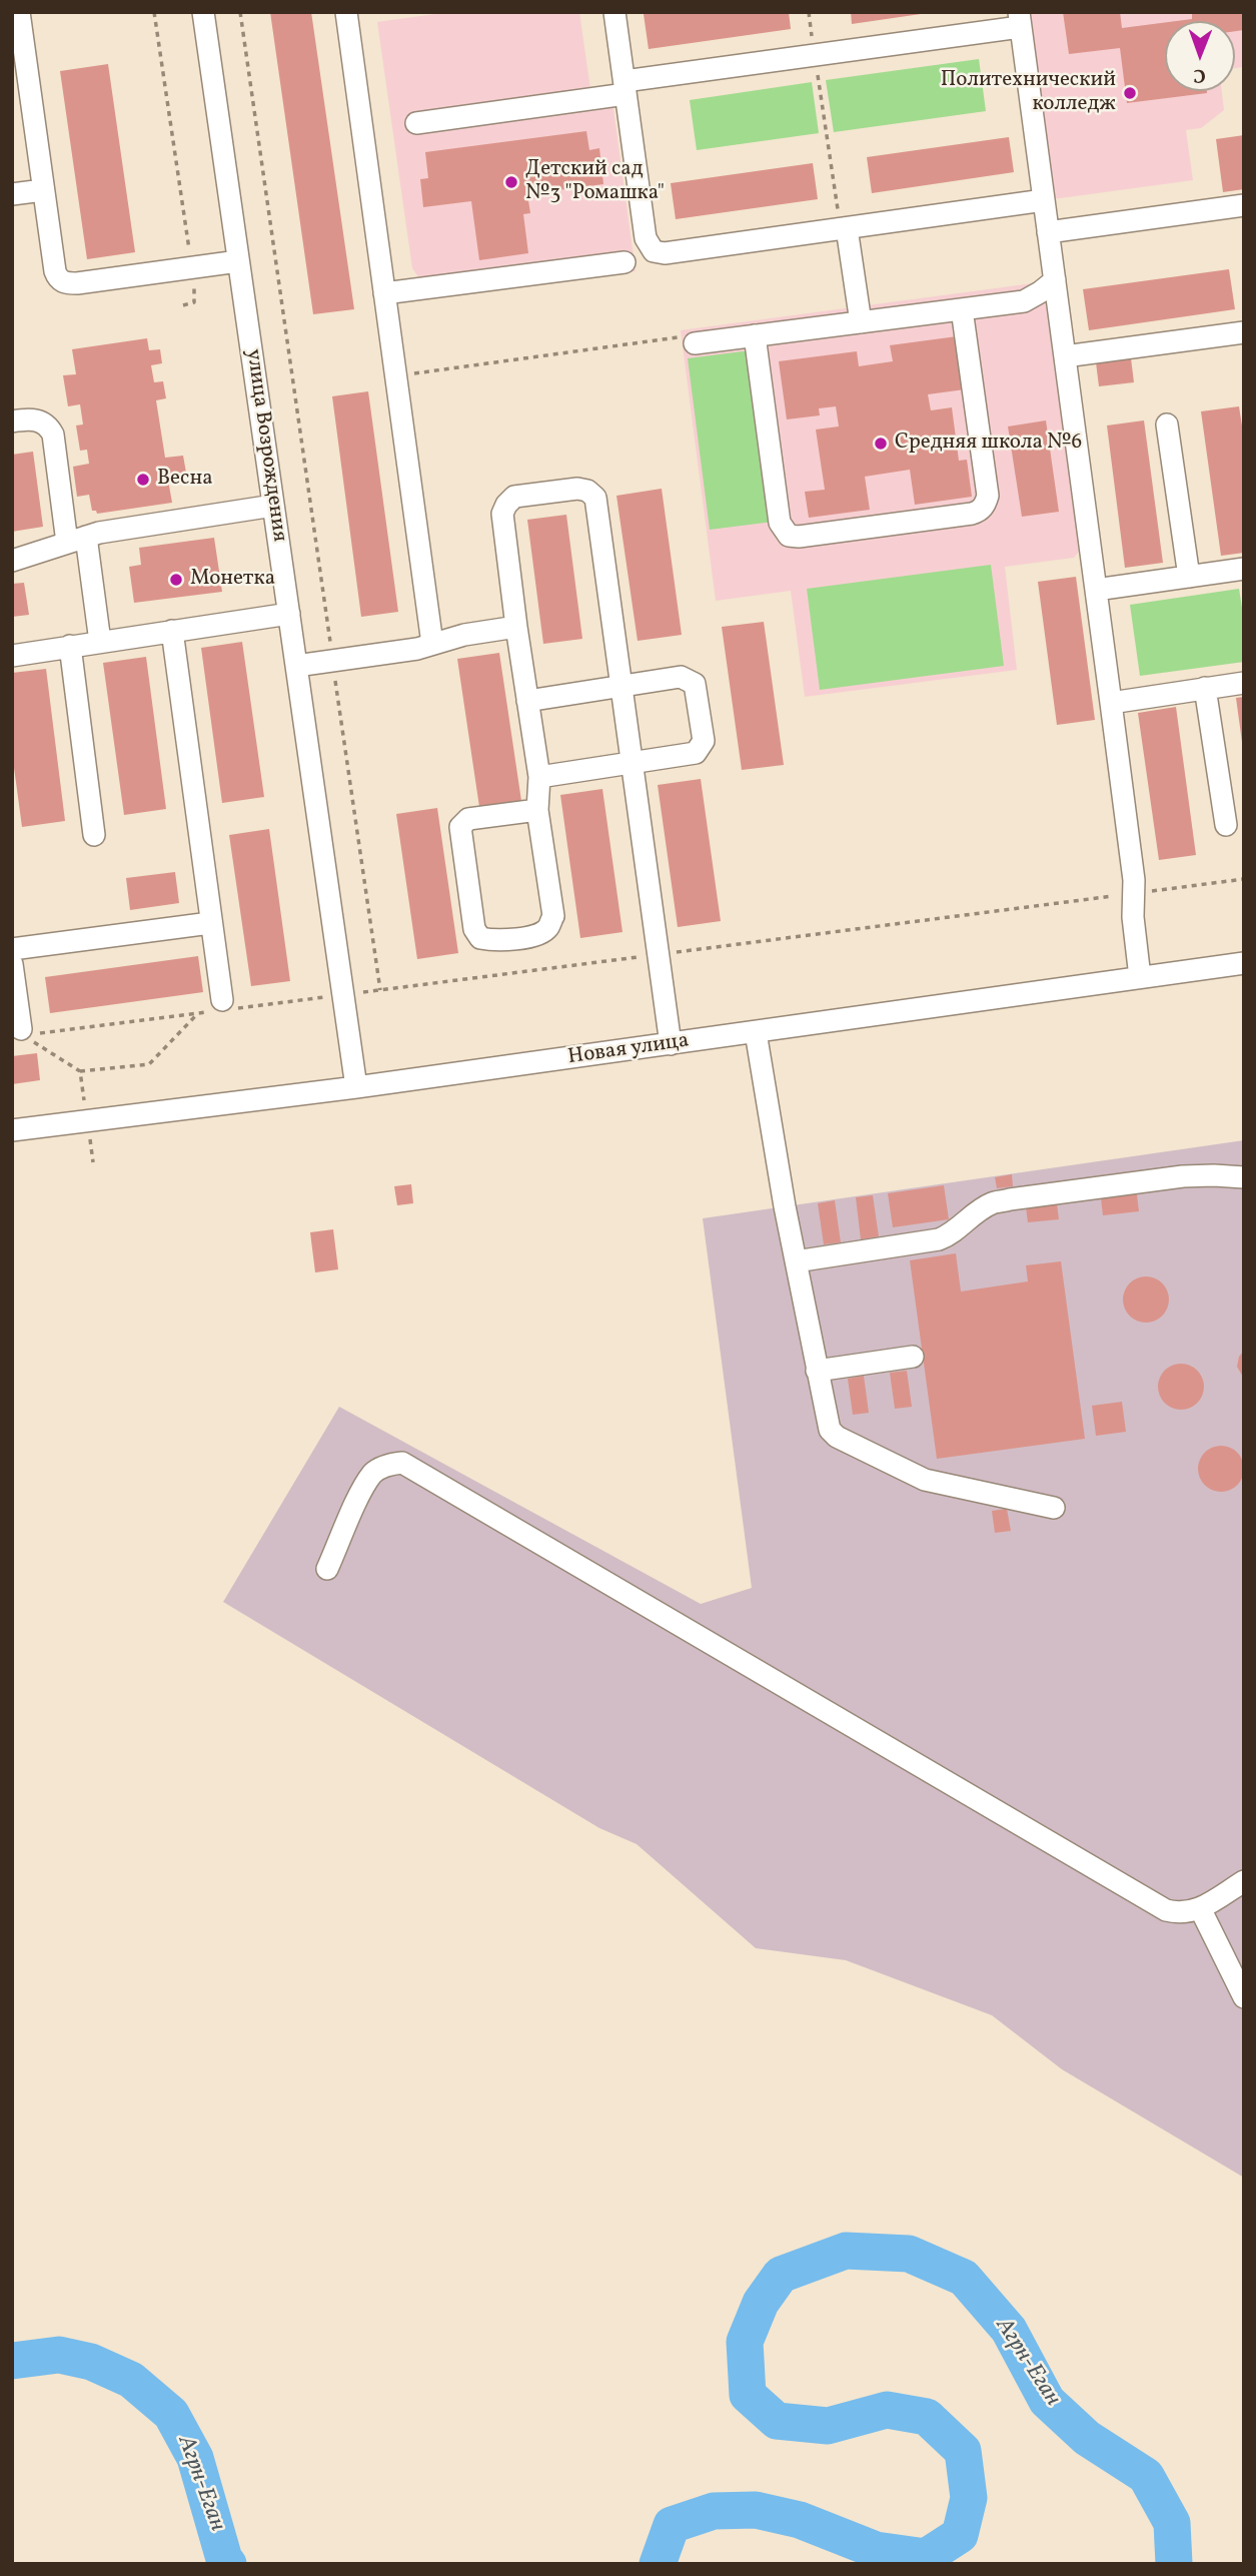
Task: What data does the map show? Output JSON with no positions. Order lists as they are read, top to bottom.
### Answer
{
  "streets": {
    "street": ["улица Возрождения", "Новая улица"]
  },
  "crossings": [
    ["улица Возрождения", "Новая улица"]
  ],
  "water": ["Агрн-Еган"],
  "places": [
    "Политехнический колледж",
    "Детский сад №3 \"Ромашка\"",
    "Средняя школа №6",
    "Весна",
    "Монетка"
  ],
  "north": "bottom"
}
